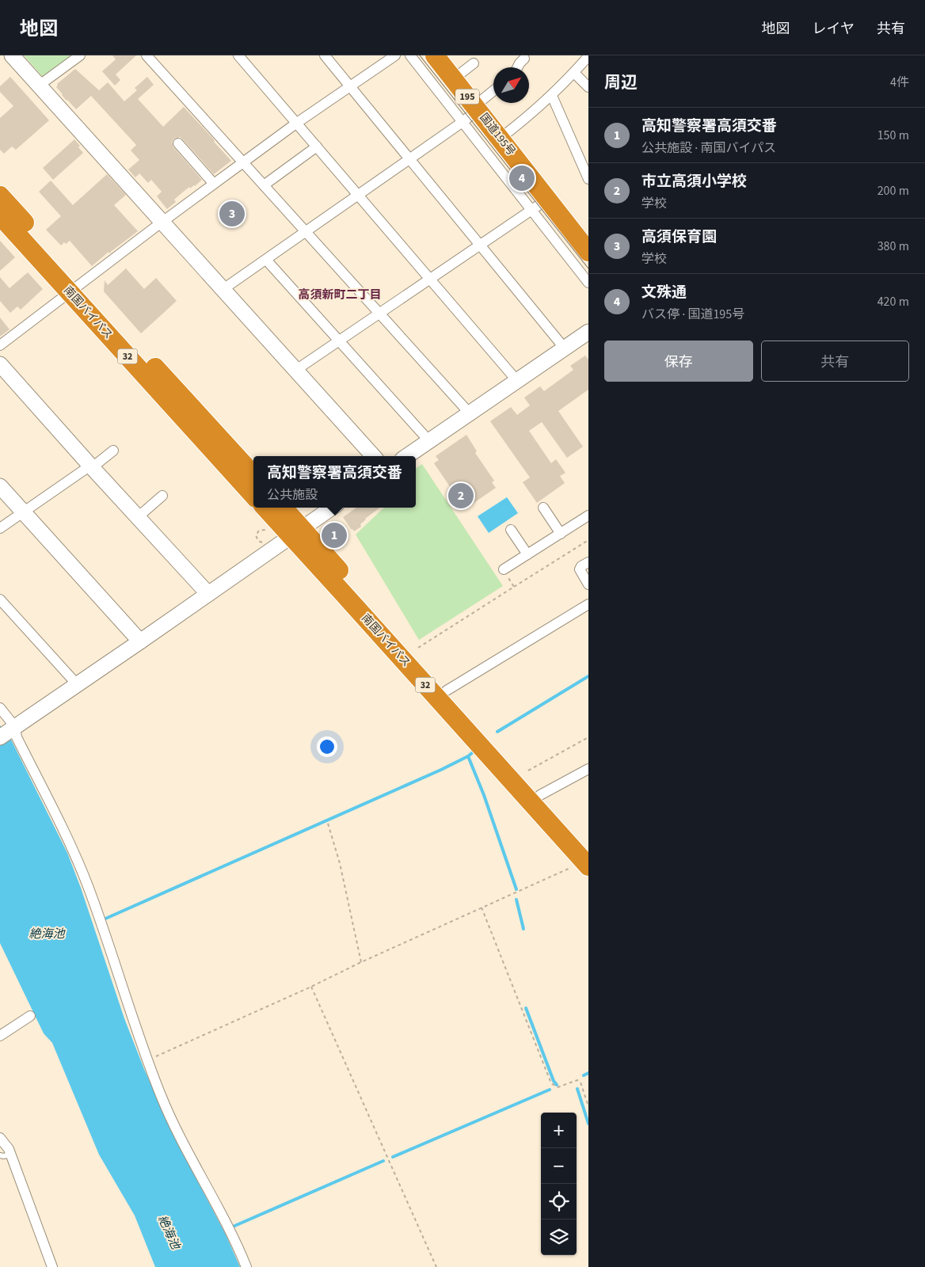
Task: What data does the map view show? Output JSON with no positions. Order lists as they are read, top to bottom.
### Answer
{
  "streets": {
    "highway": [
      "195",
      "国道195号",
      "南国バイパス",
      "32"
    ]
  },
  "districts": ["高須新町二丁目"],
  "water": ["絶海池"],
  "north": "top right",
  "page": {
    "header": "地図",
    "nav": ["地図", "レイヤ", "共有"],
    "heading": ["周辺", "4件"],
    "list": [
      {
        "mark": "1",
        "name": "高知警察署高須交番",
        "note": "公共施設 · 南国バイパス",
        "value": "150 m"
      },
      {
        "mark": "2",
        "name": "市立高須小学校",
        "note": "学校",
        "value": "200 m"
      },
      {
        "mark": "3",
        "name": "高須保育園",
        "note": "学校",
        "value": "380 m"
      },
      {
        "mark": "4",
        "name": "文殊通",
        "note": "バス停 · 国道195号",
        "value": "420 m"
      }
    ],
    "pins": [
      "4",
      "3",
      "2",
      "1"
    ],
    "buttons": ["保存", "共有"],
    "popup": ["高知警察署高須交番", "公共施設"],
    "map_buttons": ["+", "−"]
  }
}
